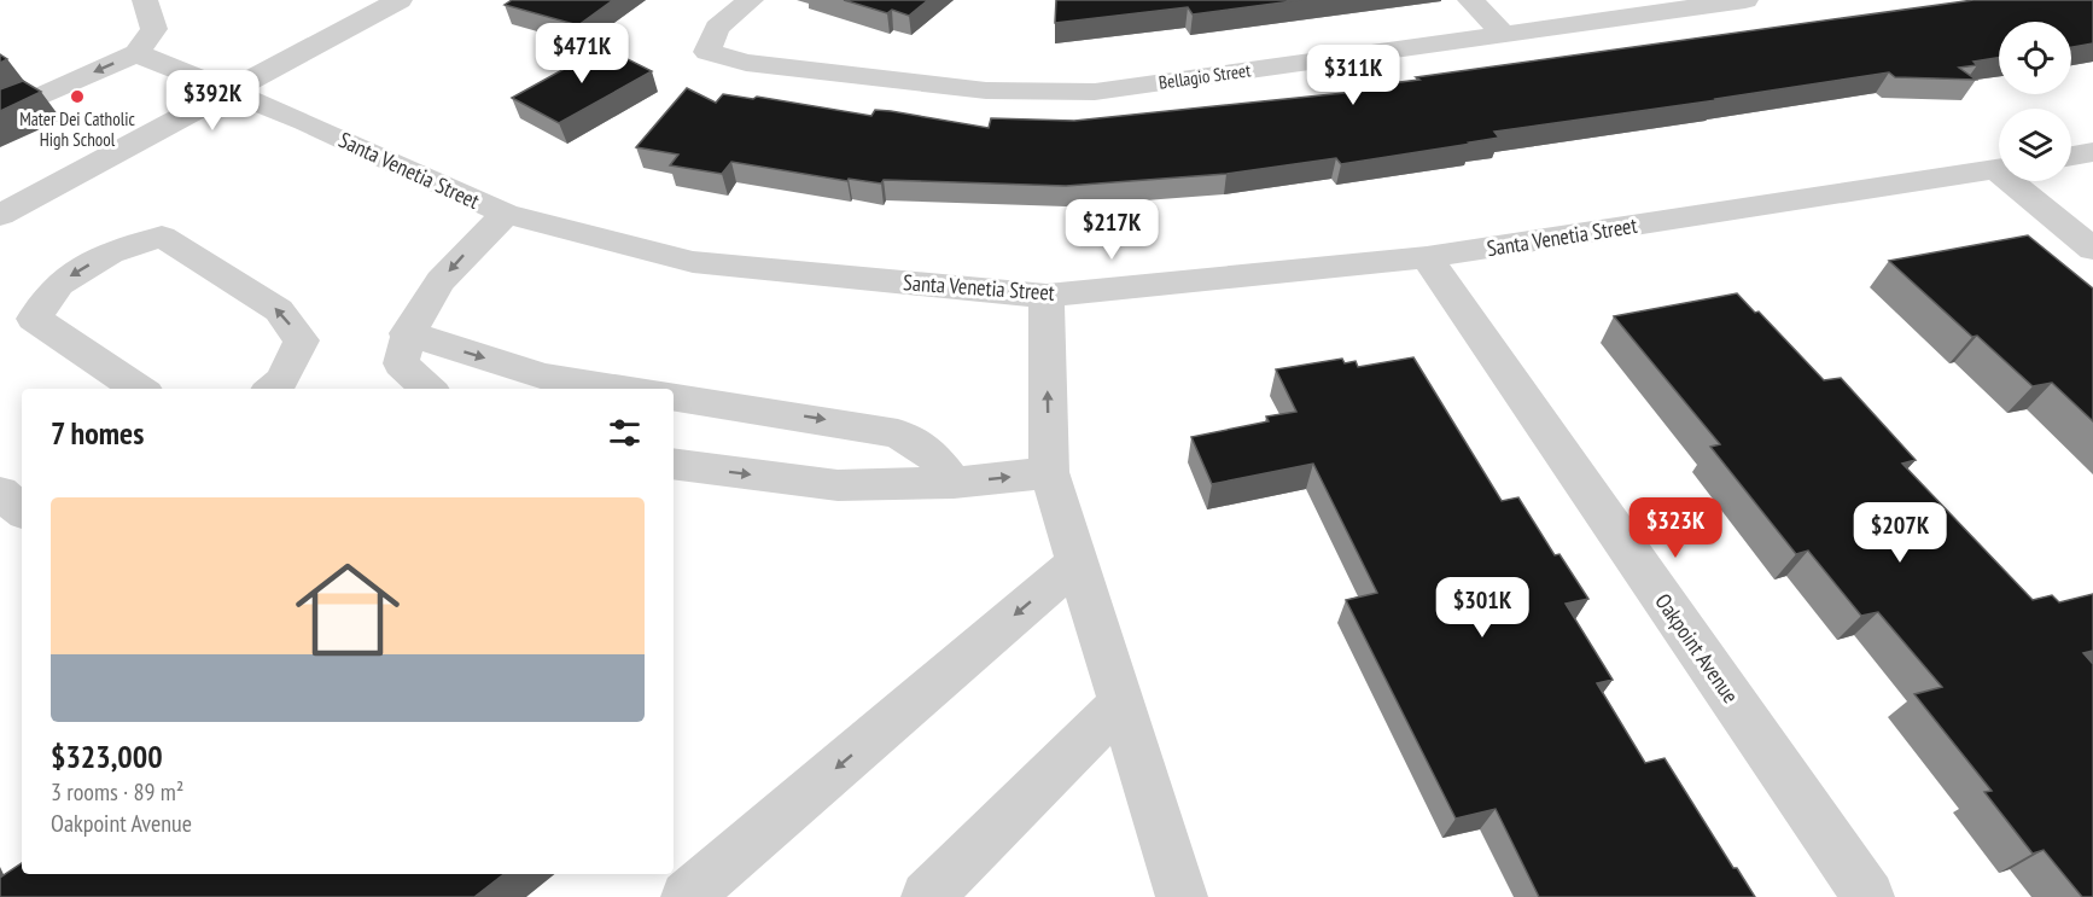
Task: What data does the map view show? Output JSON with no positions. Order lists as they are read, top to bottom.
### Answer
{
  "streets": {
    "street": ["Bellagio Street", "Santa Venetia Street", "Oakpoint Avenue"]
  },
  "crossings": [
    ["Santa Venetia Street", "Oakpoint Avenue"]
  ],
  "places": ["Mater Dei Catholic High School"],
  "page": {
    "price": [
      "$471K",
      "$311K",
      "$392K",
      "$217K",
      "$323K",
      "$207K",
      "$301K"
    ],
    "heading": "7 homes",
    "list": [
      {
        "name": "$323,000",
        "note": "3 rooms · 89 m² · Oakpoint Avenue"
      }
    ]
  }
}
